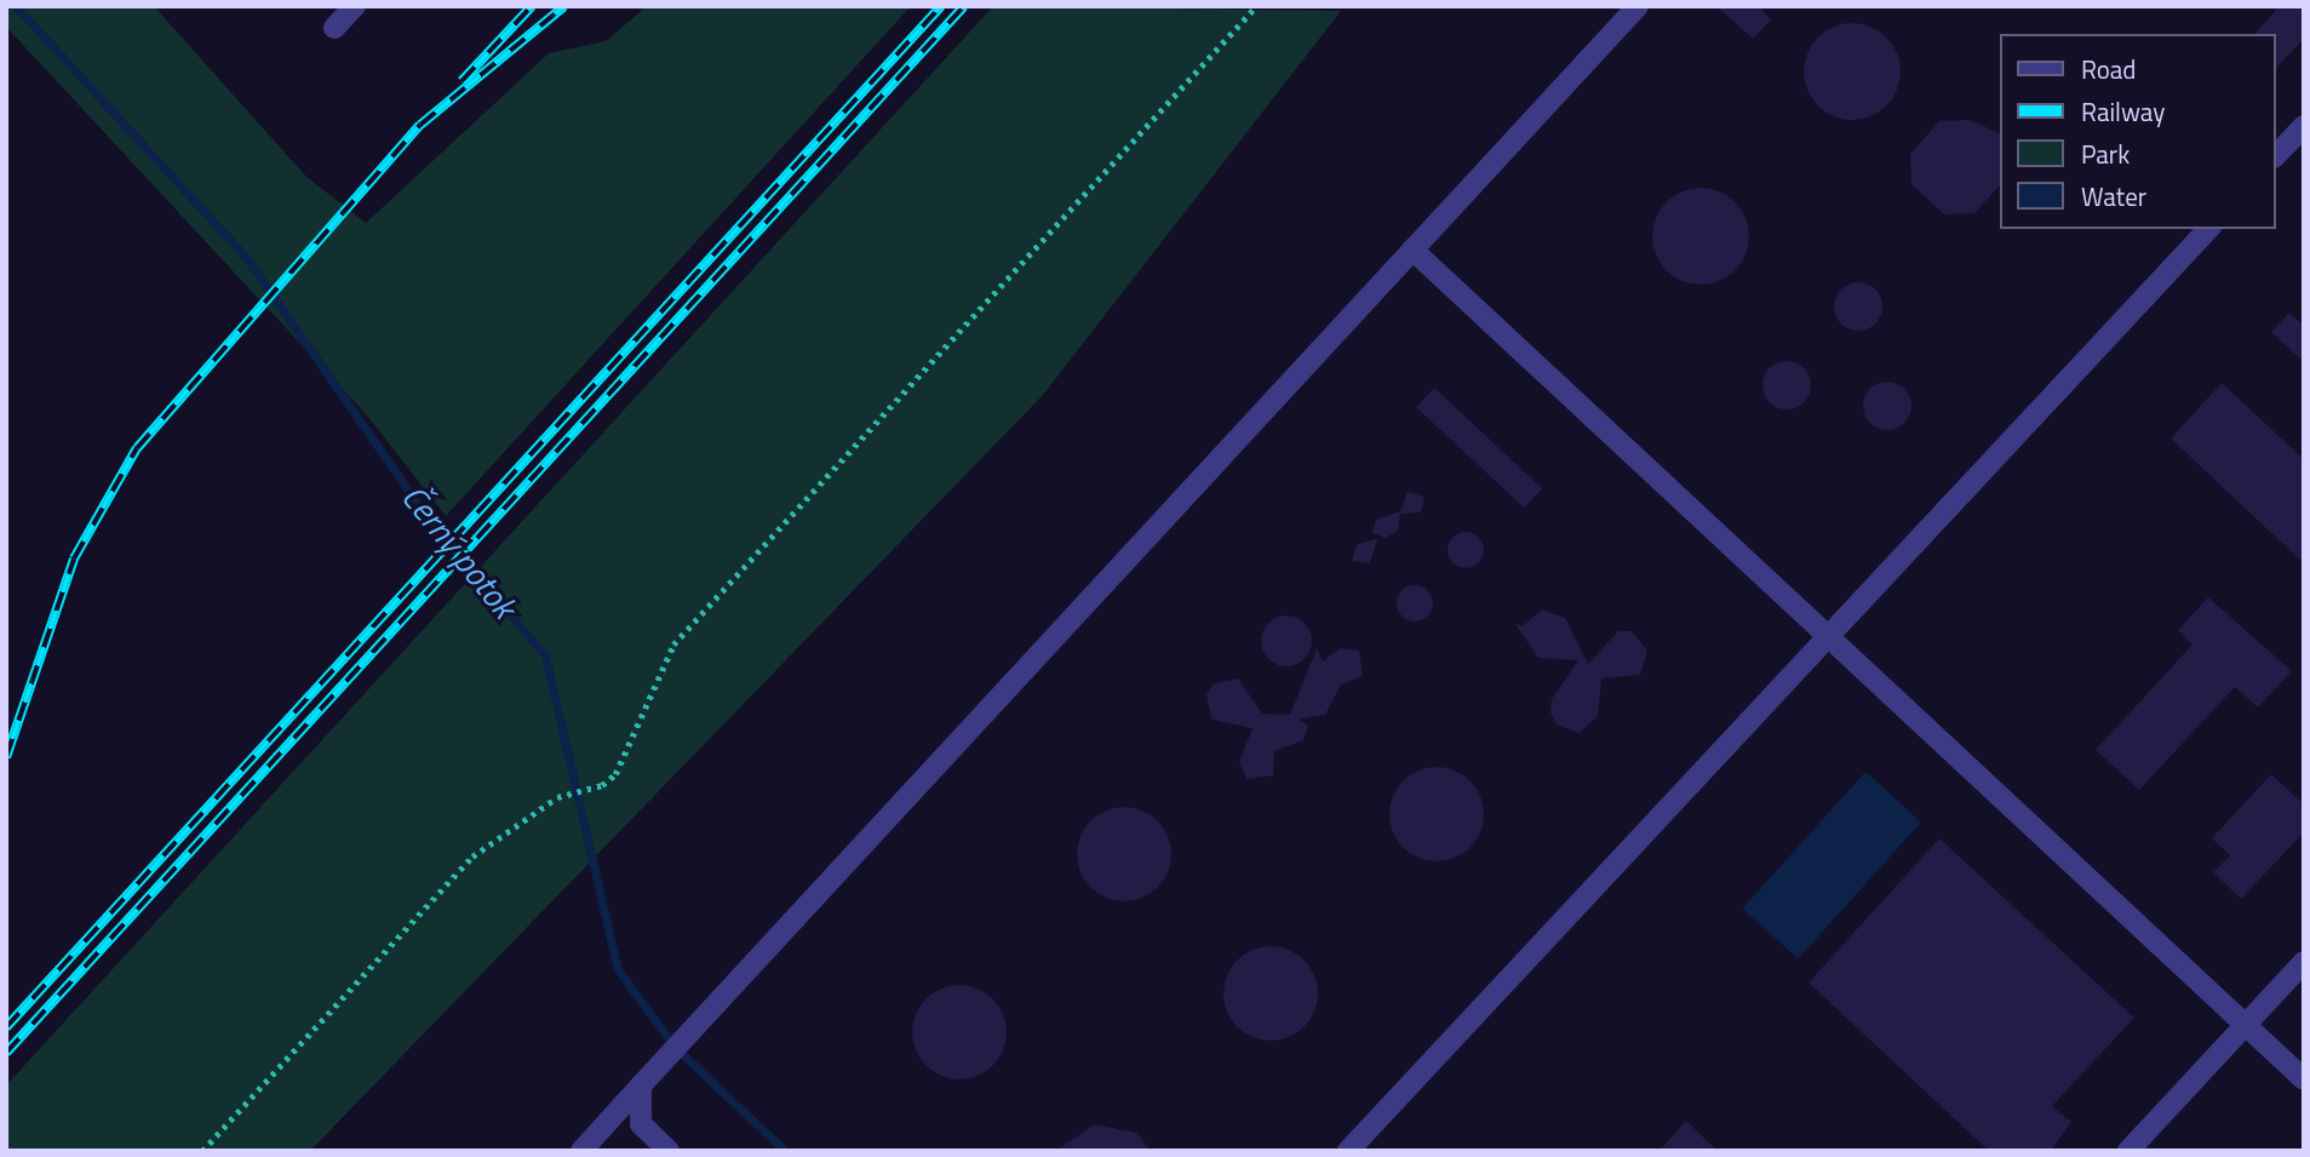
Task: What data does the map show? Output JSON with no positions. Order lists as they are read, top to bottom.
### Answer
{
  "water": ["Černý potok"],
  "legend": [
    "Road",
    "Railway",
    "Park",
    "Water"
  ]
}
